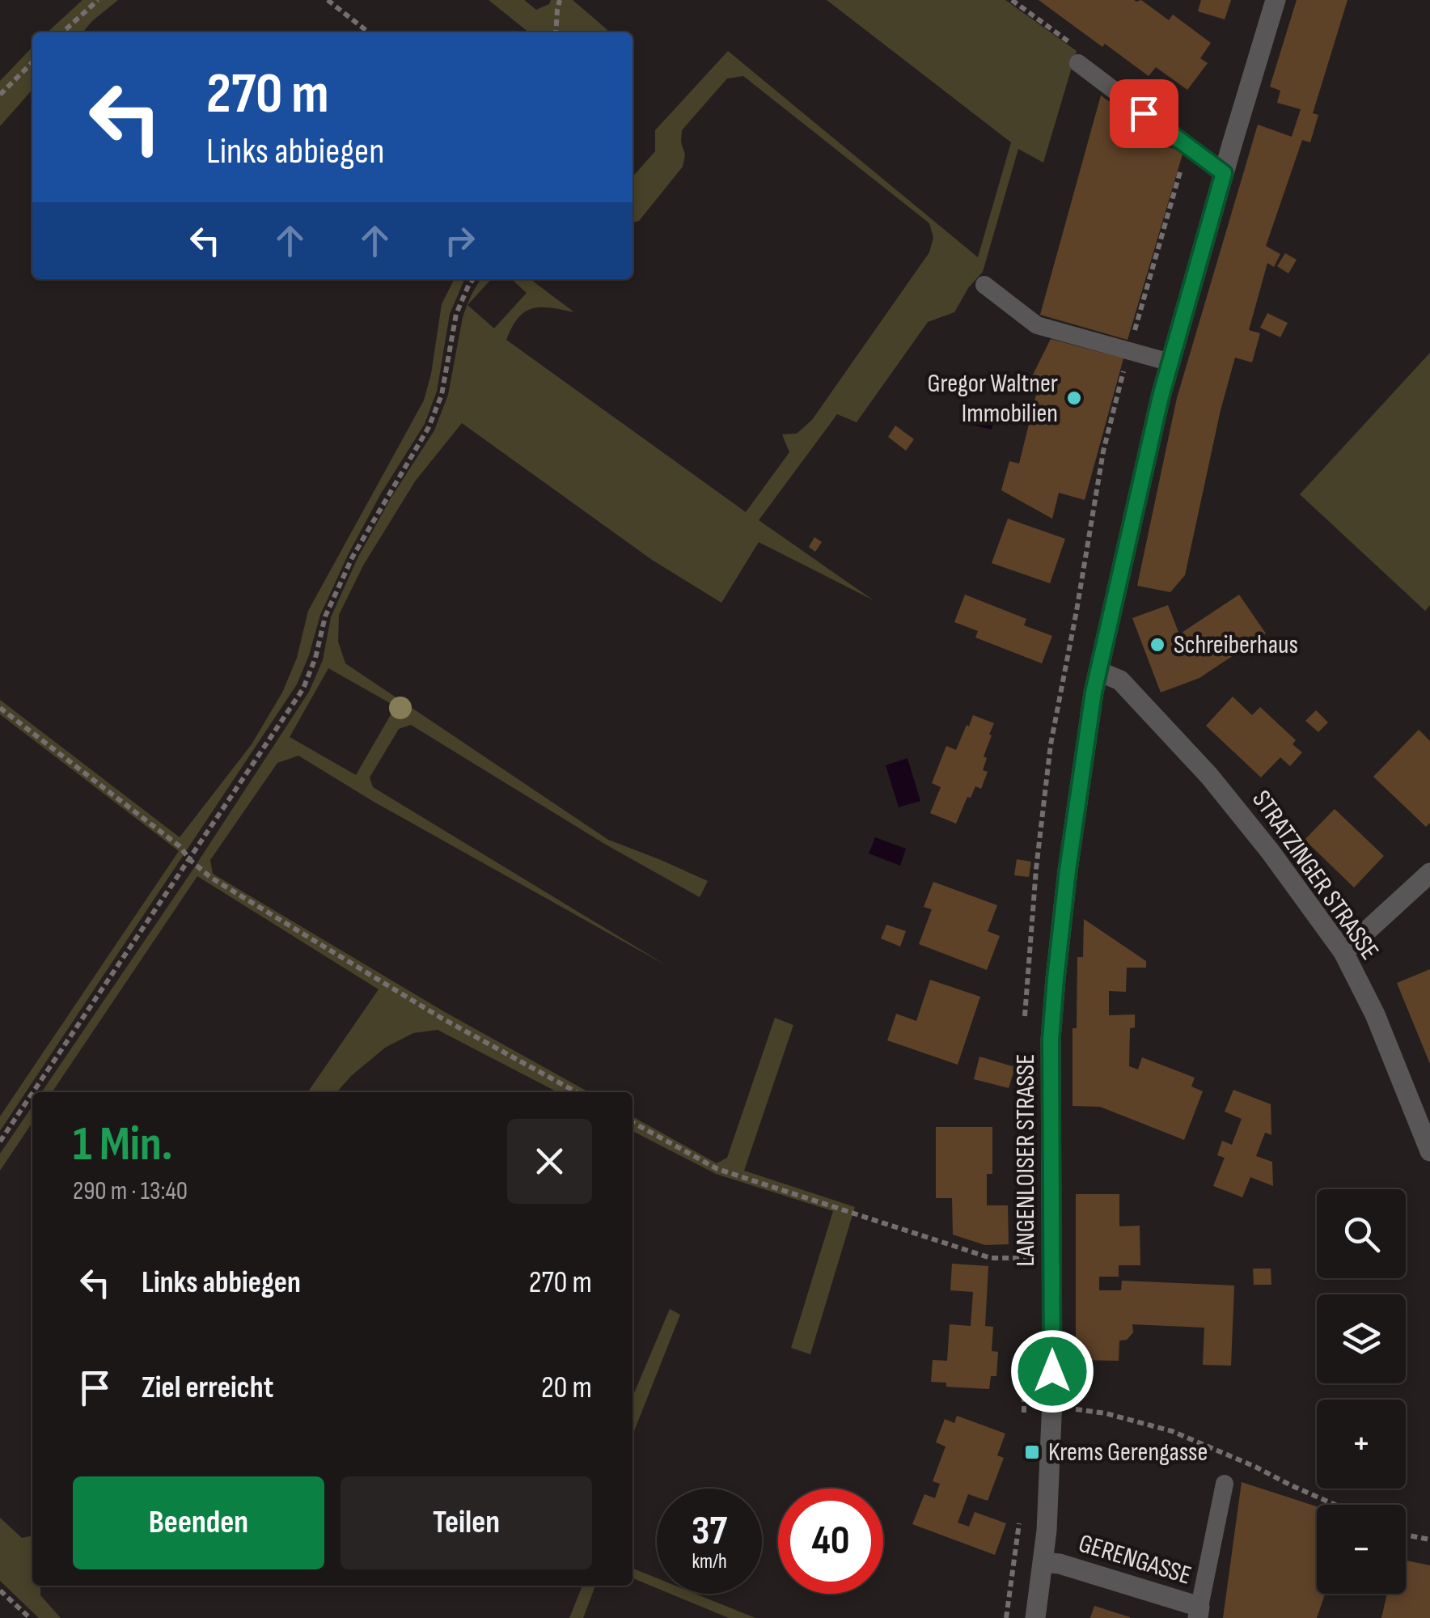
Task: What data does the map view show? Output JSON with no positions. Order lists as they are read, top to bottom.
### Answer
{
  "streets": {
    "street": ["STRATZINGER STRASSE", "LANGENLOISER STRASSE", "GERENGASSE"]
  },
  "crossings": [
    ["STRATZINGER STRASSE", "LANGENLOISER STRASSE"],
    ["LANGENLOISER STRASSE", "GERENGASSE"]
  ],
  "places": {
    "other": ["Gregor Waltner Immobilien", "Schreiberhaus"],
    "transit": ["Krems Gerengasse"]
  },
  "page": {
    "turn": ["270 m", "Links abbiegen"],
    "heading": ["1 Min.", "290 m · 13:40"],
    "map_buttons": ["+", "−"],
    "list": [
      {
        "name": "Links abbiegen",
        "value": "270 m"
      },
      {
        "name": "Ziel erreicht",
        "value": "20 m"
      }
    ],
    "buttons": ["Beenden", "Teilen"],
    "speed": "37 km/h",
    "limit": "40"
  }
}
